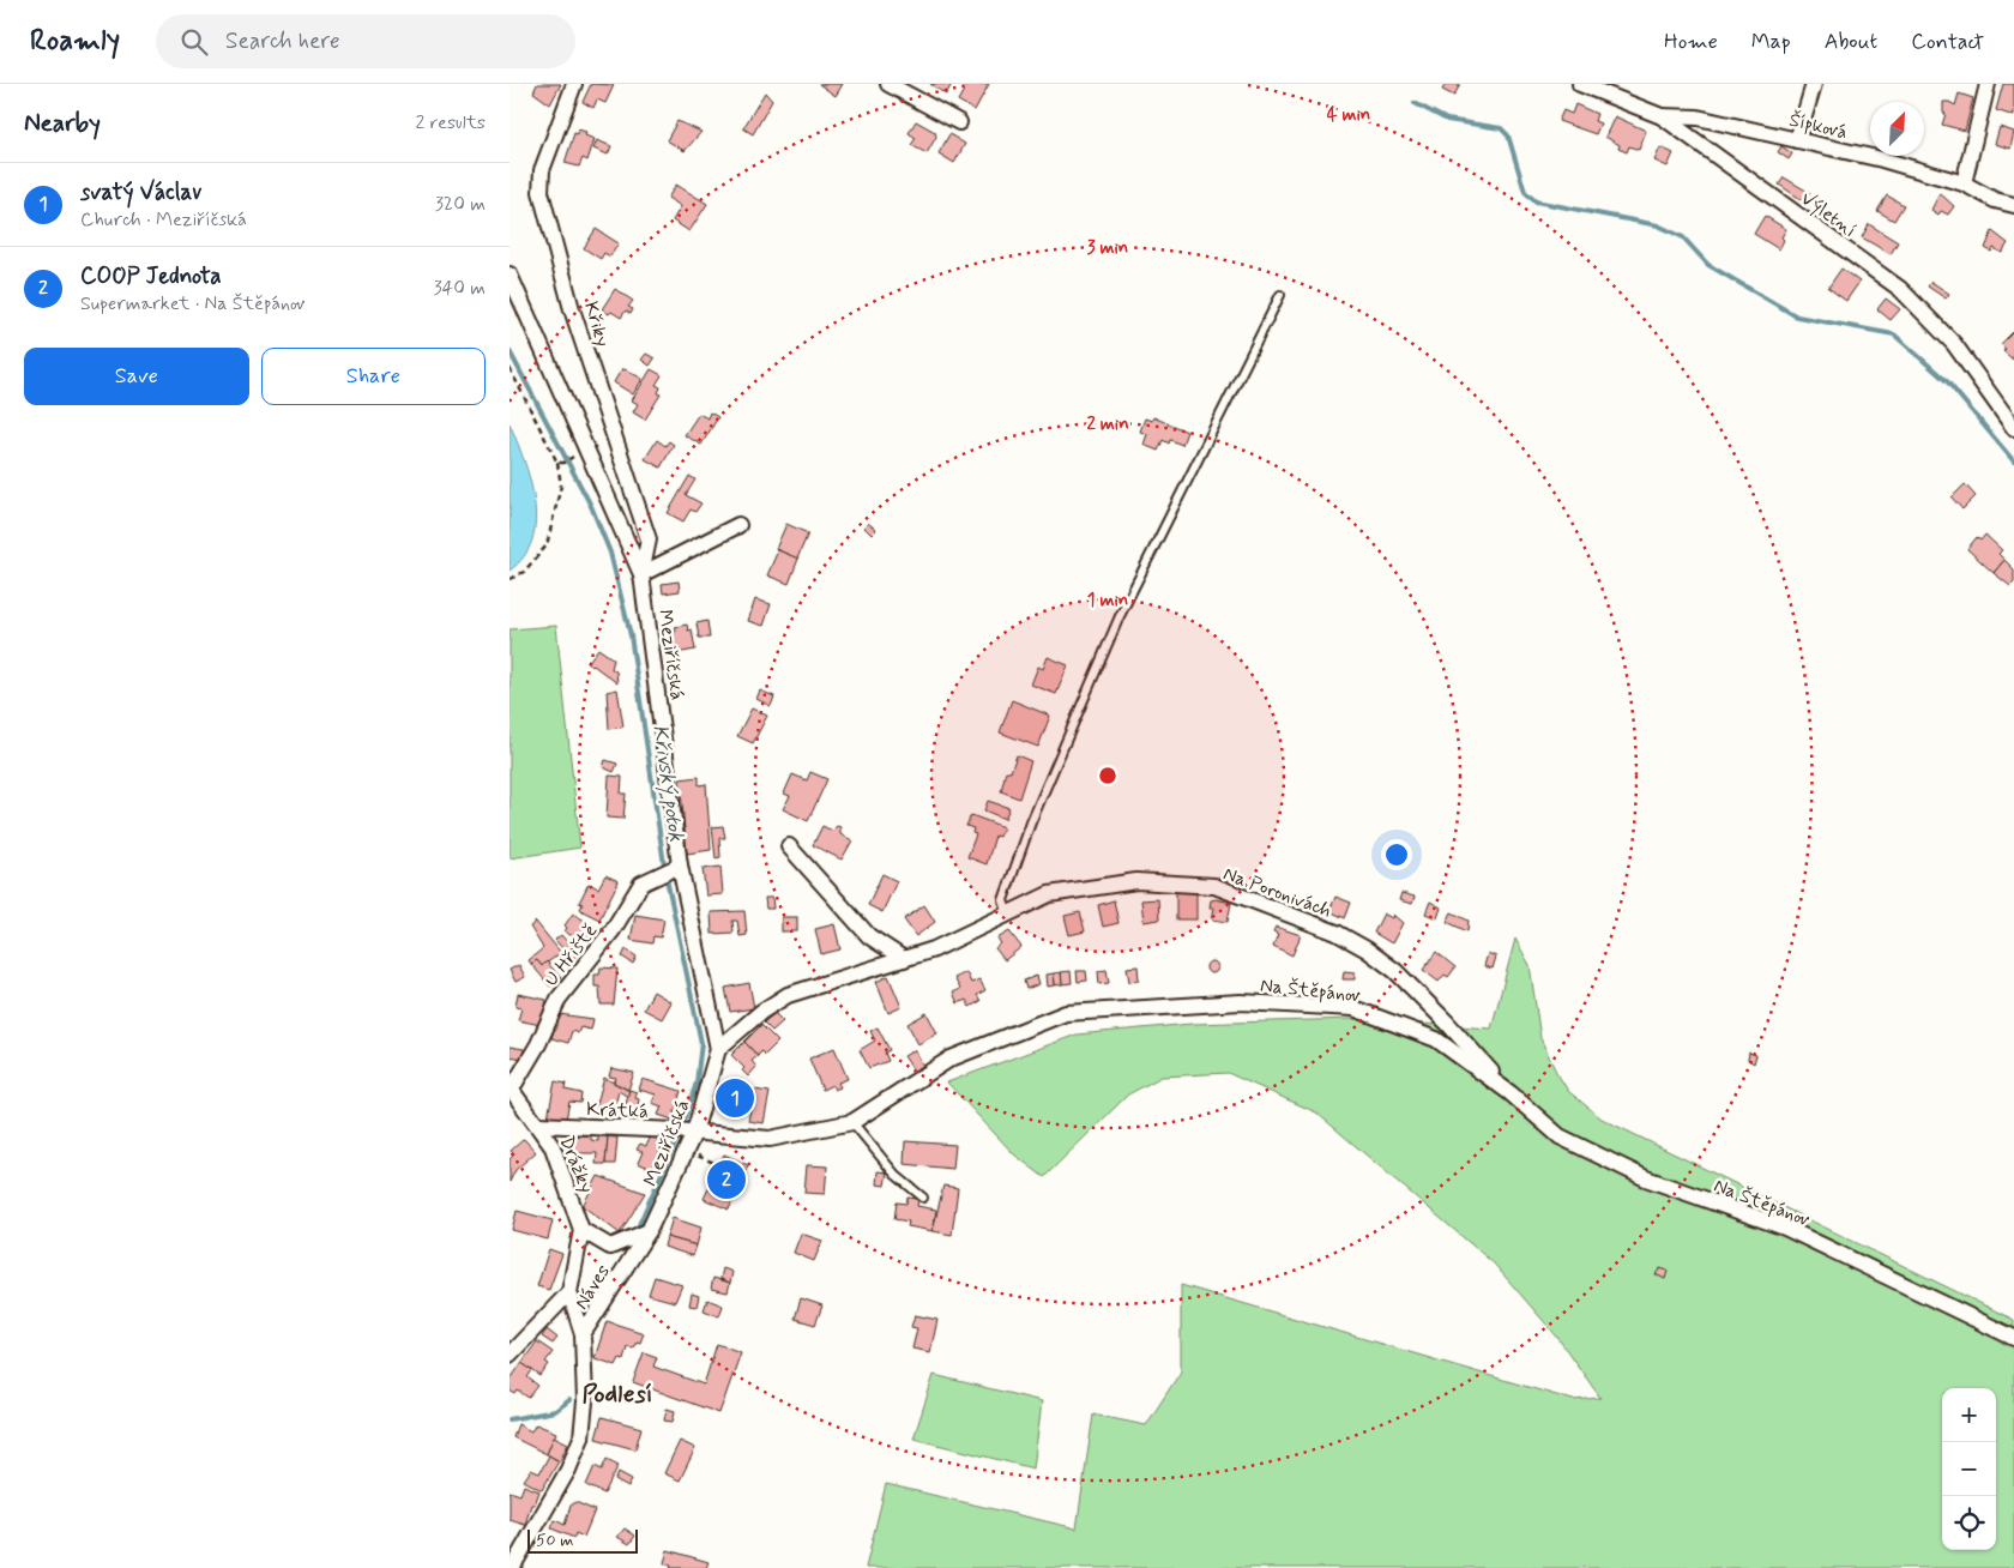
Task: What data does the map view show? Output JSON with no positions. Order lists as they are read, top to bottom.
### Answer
{
  "streets": {
    "street": [
      "Šípková",
      "Výletní",
      "Křiky",
      "Meziříčská",
      "Na Poronivách",
      "U Hřiště",
      "Na Štěpánov",
      "Krátká",
      "Drážky",
      "Náves"
    ]
  },
  "crossings": [
    ["Šípková", "Výletní"],
    ["Křiky", "Meziříčská"],
    ["Meziříčská", "Na Poronivách"],
    ["Meziříčská", "U Hřiště"],
    ["Meziříčská", "Na Štěpánov"],
    ["Meziříčská", "Krátká"],
    ["Meziříčská", "Náves"],
    ["Na Poronivách", "Na Štěpánov"],
    ["U Hřiště", "Drážky"],
    ["Na Štěpánov", "Krátká"],
    ["Krátká", "Drážky"],
    ["Drážky", "Náves"]
  ],
  "districts": ["Podlesí"],
  "water": ["Křivský potok"],
  "scale_bar": "50 m",
  "north": "top right",
  "page": {
    "header": "Roamly",
    "search": "Search here",
    "nav": [
      "Home",
      "Map",
      "About",
      "Contact"
    ],
    "heading": ["Nearby", "2 results"],
    "list": [
      {
        "mark": "1",
        "name": "svatý Václav",
        "note": "Church · Meziříčská",
        "value": "320 m"
      },
      {
        "mark": "2",
        "name": "COOP Jednota",
        "note": "Supermarket · Na Štěpánov",
        "value": "340 m"
      }
    ],
    "buttons": ["Save", "Share"],
    "pins": ["1", "2"],
    "map_buttons": ["+", "−"],
    "scale": "50 m"
  },
  "rings": [
    "4 min",
    "3 min",
    "2 min",
    "1 min"
  ]
}
